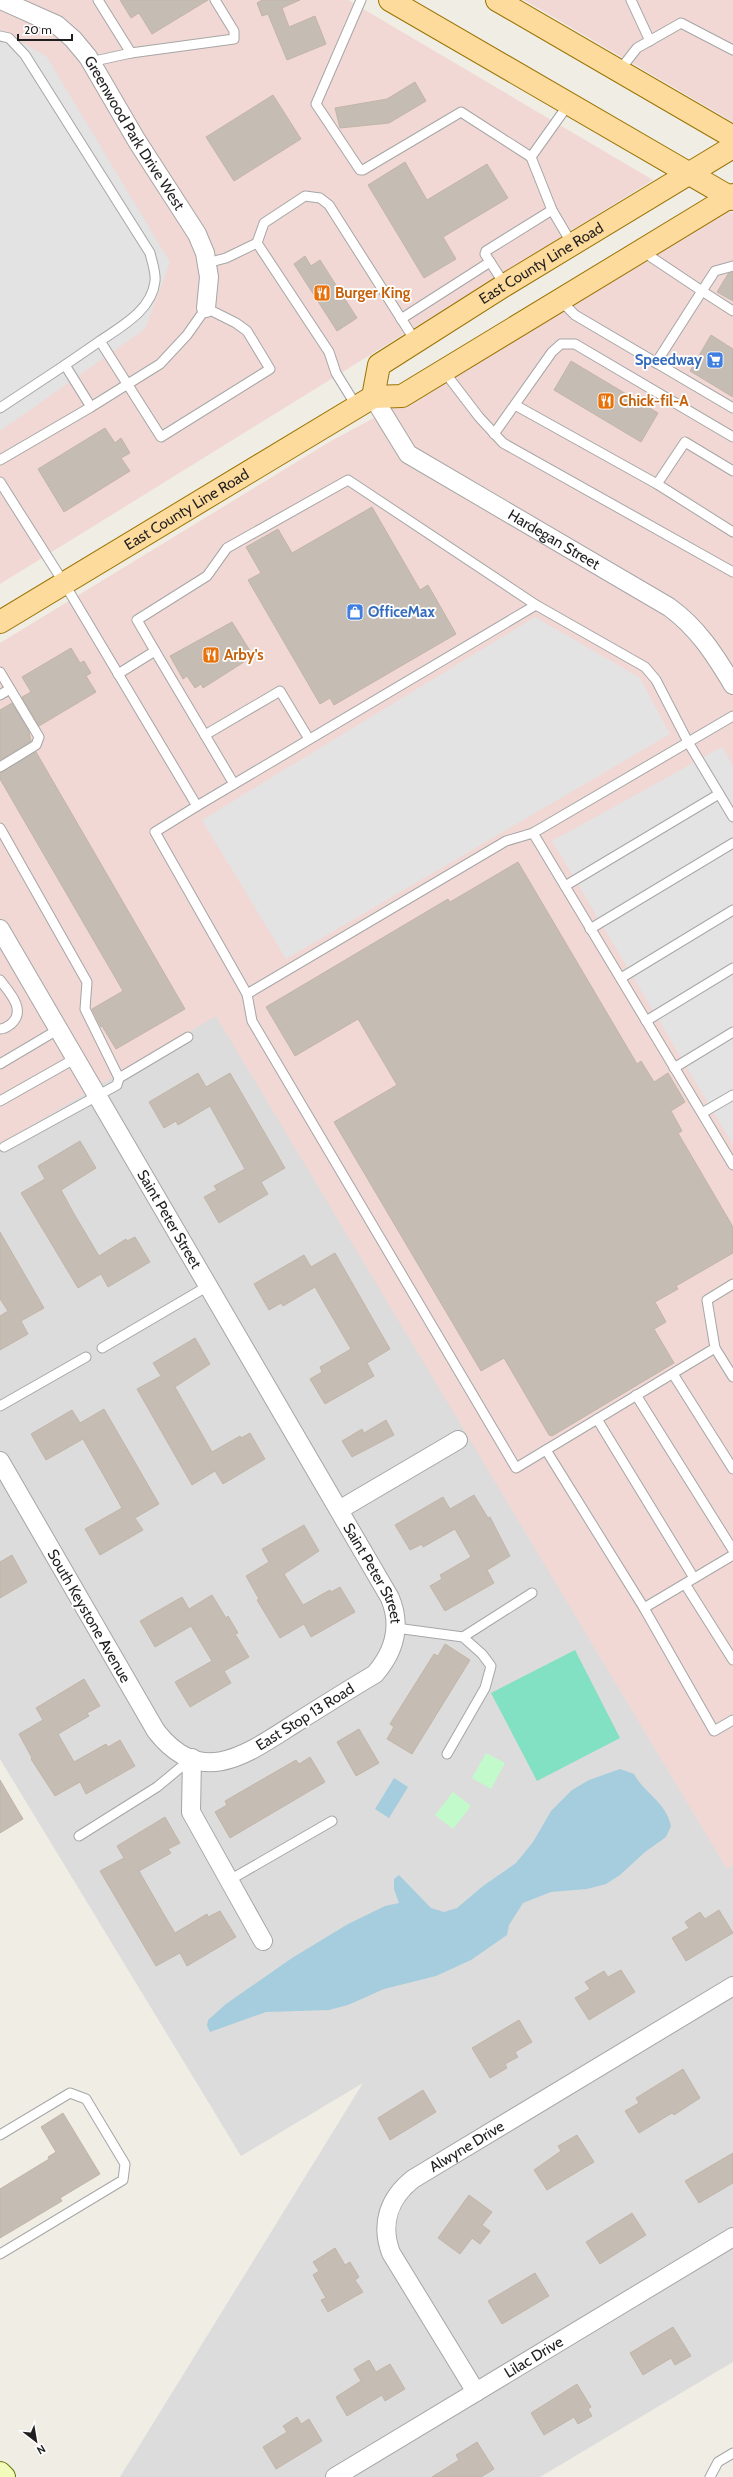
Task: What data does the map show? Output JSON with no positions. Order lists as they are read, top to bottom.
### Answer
{
  "streets": {
    "main road": ["East County Line Road"],
    "street": [
      "Greenwood Park Drive West",
      "Hardegan Street",
      "Saint Peter Street",
      "South Keystone Avenue",
      "East Stop 13 Road",
      "Alwyne Drive",
      "Lilac Drive"
    ]
  },
  "crossings": [
    ["East County Line Road", "Hardegan Street"],
    ["Saint Peter Street", "East Stop 13 Road"],
    ["South Keystone Avenue", "East Stop 13 Road"],
    ["Alwyne Drive", "Lilac Drive"]
  ],
  "places": {
    "restaurant": ["Burger King", "Chick-fil-A", "Arby's"],
    "supermarket": ["Speedway"],
    "shop": ["OfficeMax"]
  },
  "scale_bar": "20 m",
  "north": "bottom right"
}
